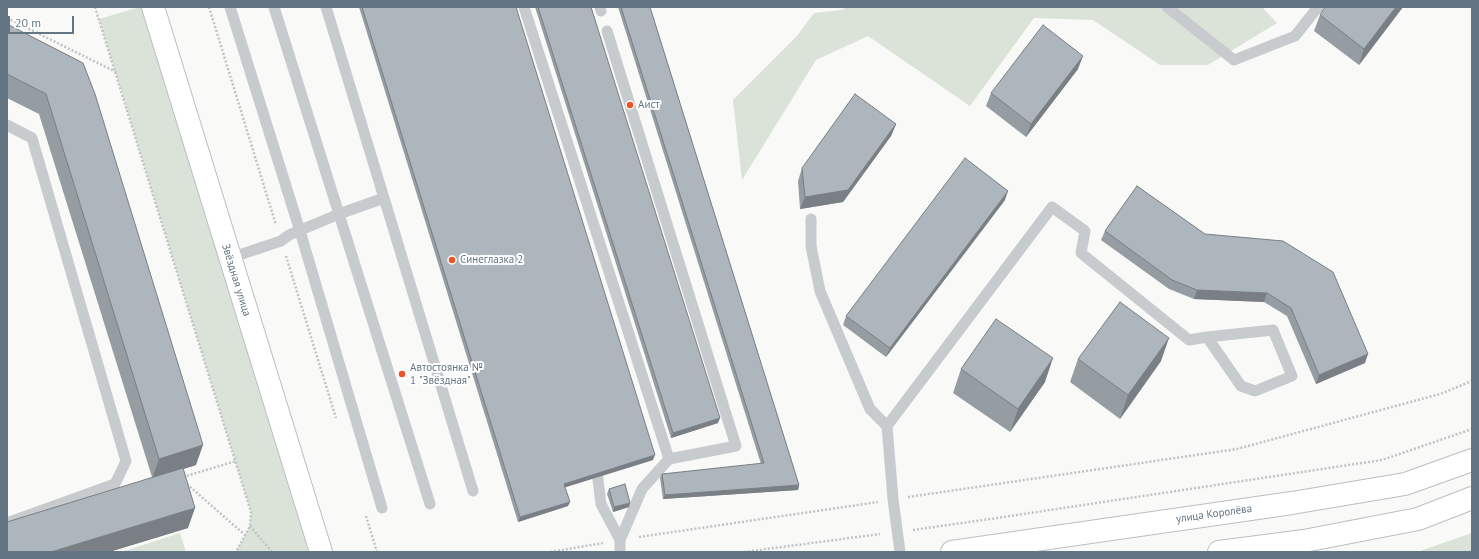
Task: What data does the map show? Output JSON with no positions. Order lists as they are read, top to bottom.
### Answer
{
  "streets": {
    "main road": ["Звёздная улица", "улица Королёва"]
  },
  "places": ["Аист", "Синеглазка 2", "Автостоянка № 1 \"Звёздная\""],
  "scale_bar": "20 m"
}
